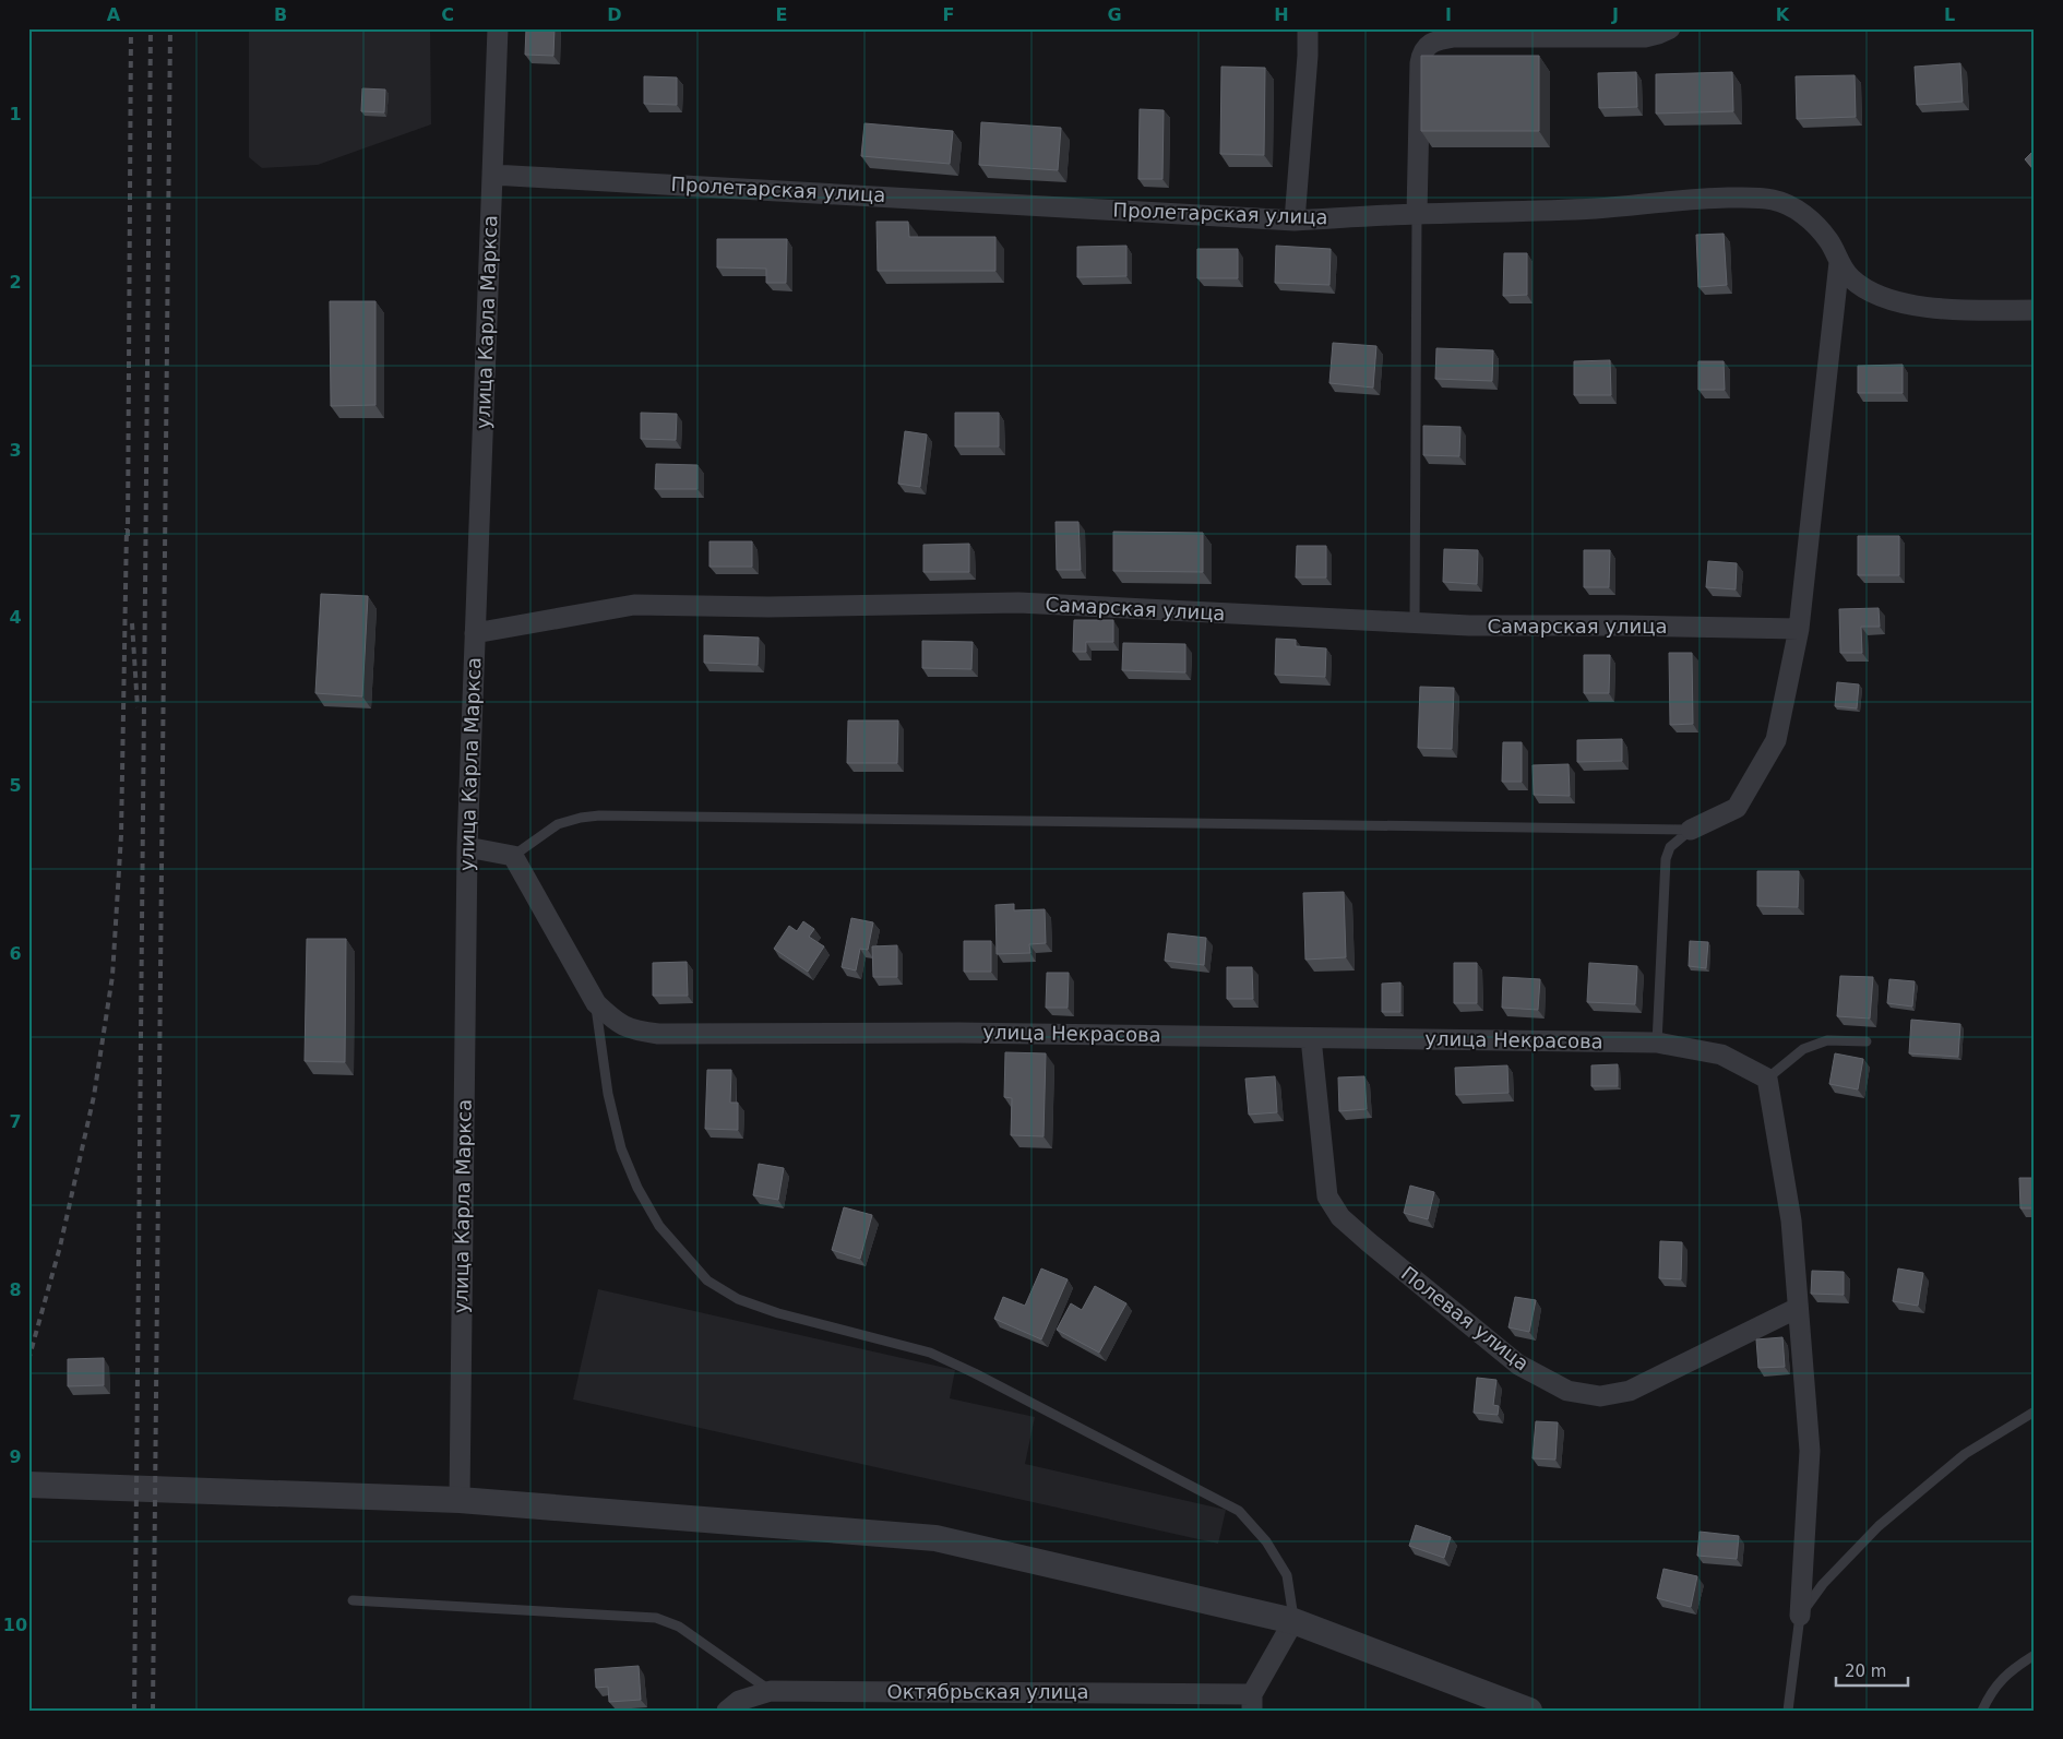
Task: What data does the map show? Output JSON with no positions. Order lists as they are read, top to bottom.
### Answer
{
  "streets": {
    "street": [
      "Пролетарская улица",
      "улица Карла Маркса",
      "Самарская улица",
      "улица Некрасова",
      "Полевая улица",
      "Октябрьская улица"
    ]
  },
  "crossings": [
    ["Пролетарская улица", "улица Карла Маркса"],
    ["улица Карла Маркса", "Самарская улица"],
    ["улица Некрасова", "Полевая улица"]
  ],
  "scale_bar": "20 m",
  "grid": {
    "columns": [
      "A",
      "B",
      "C",
      "D",
      "E",
      "F",
      "G",
      "H",
      "I",
      "J",
      "K",
      "L"
    ],
    "rows": [
      "1",
      "2",
      "3",
      "4",
      "5",
      "6",
      "7",
      "8",
      "9",
      "10"
    ]
  }
}
